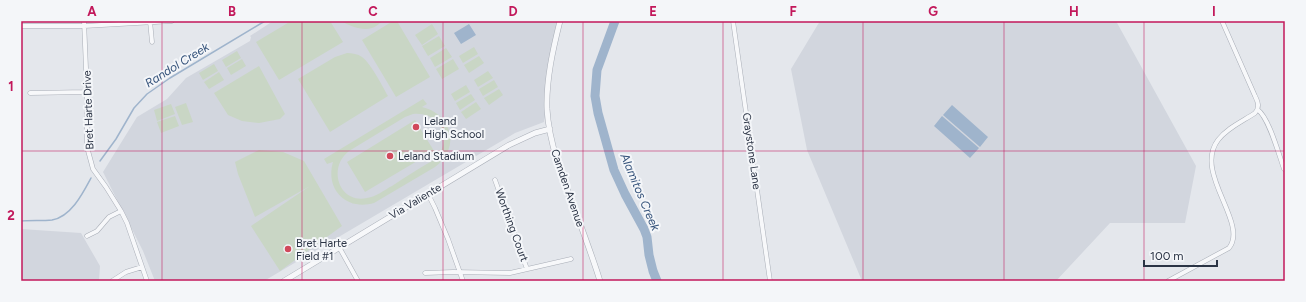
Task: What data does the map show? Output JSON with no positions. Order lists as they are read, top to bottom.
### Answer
{
  "streets": {
    "street": [
      "Bret Harte Drive",
      "Graystone Lane",
      "Camden Avenue",
      "Via Valiente",
      "Worthing Court"
    ]
  },
  "crossings": [
    ["Camden Avenue", "Via Valiente"]
  ],
  "water": ["Randol Creek", "Alamitos Creek"],
  "places": ["Leland High School", "Leland Stadium", "Bret Harte Field #1"],
  "scale_bar": "100 m",
  "grid": {
    "columns": [
      "A",
      "B",
      "C",
      "D",
      "E",
      "F",
      "G",
      "H",
      "I"
    ],
    "rows": ["1", "2"]
  }
}
